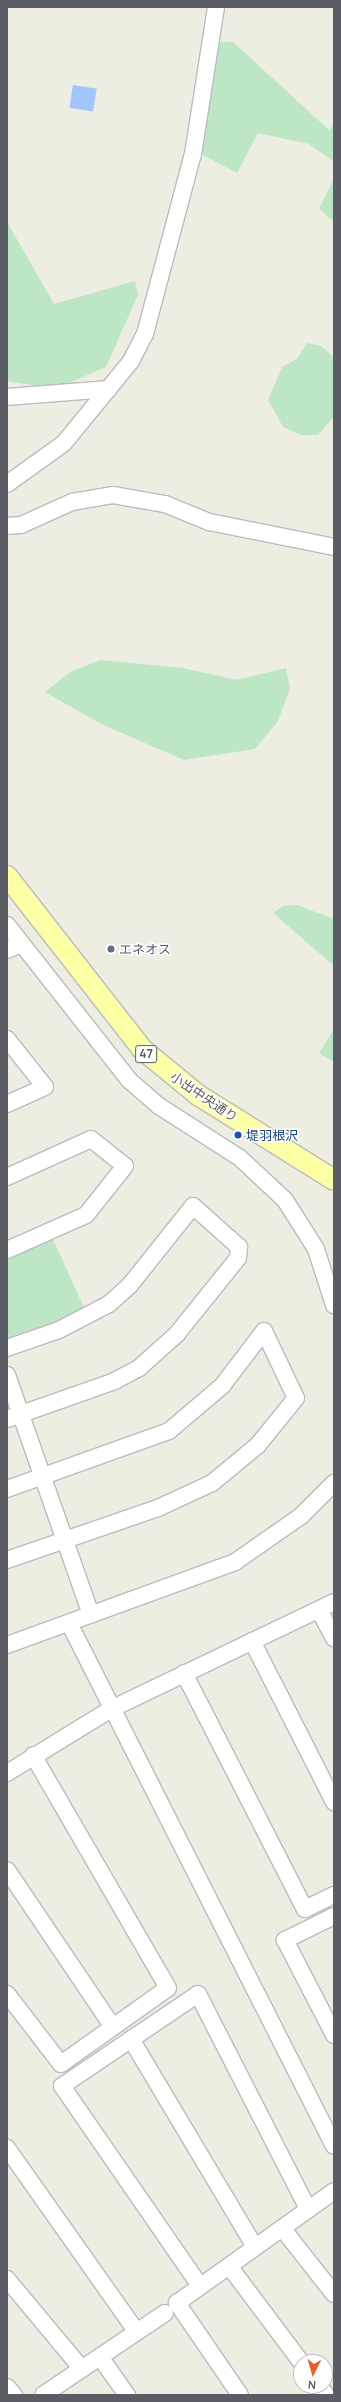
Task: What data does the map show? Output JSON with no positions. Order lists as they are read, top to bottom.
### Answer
{
  "streets": {
    "main road": ["47", "小出中央通り"]
  },
  "places": ["エネオス", "堤羽根沢"],
  "north": "bottom"
}
